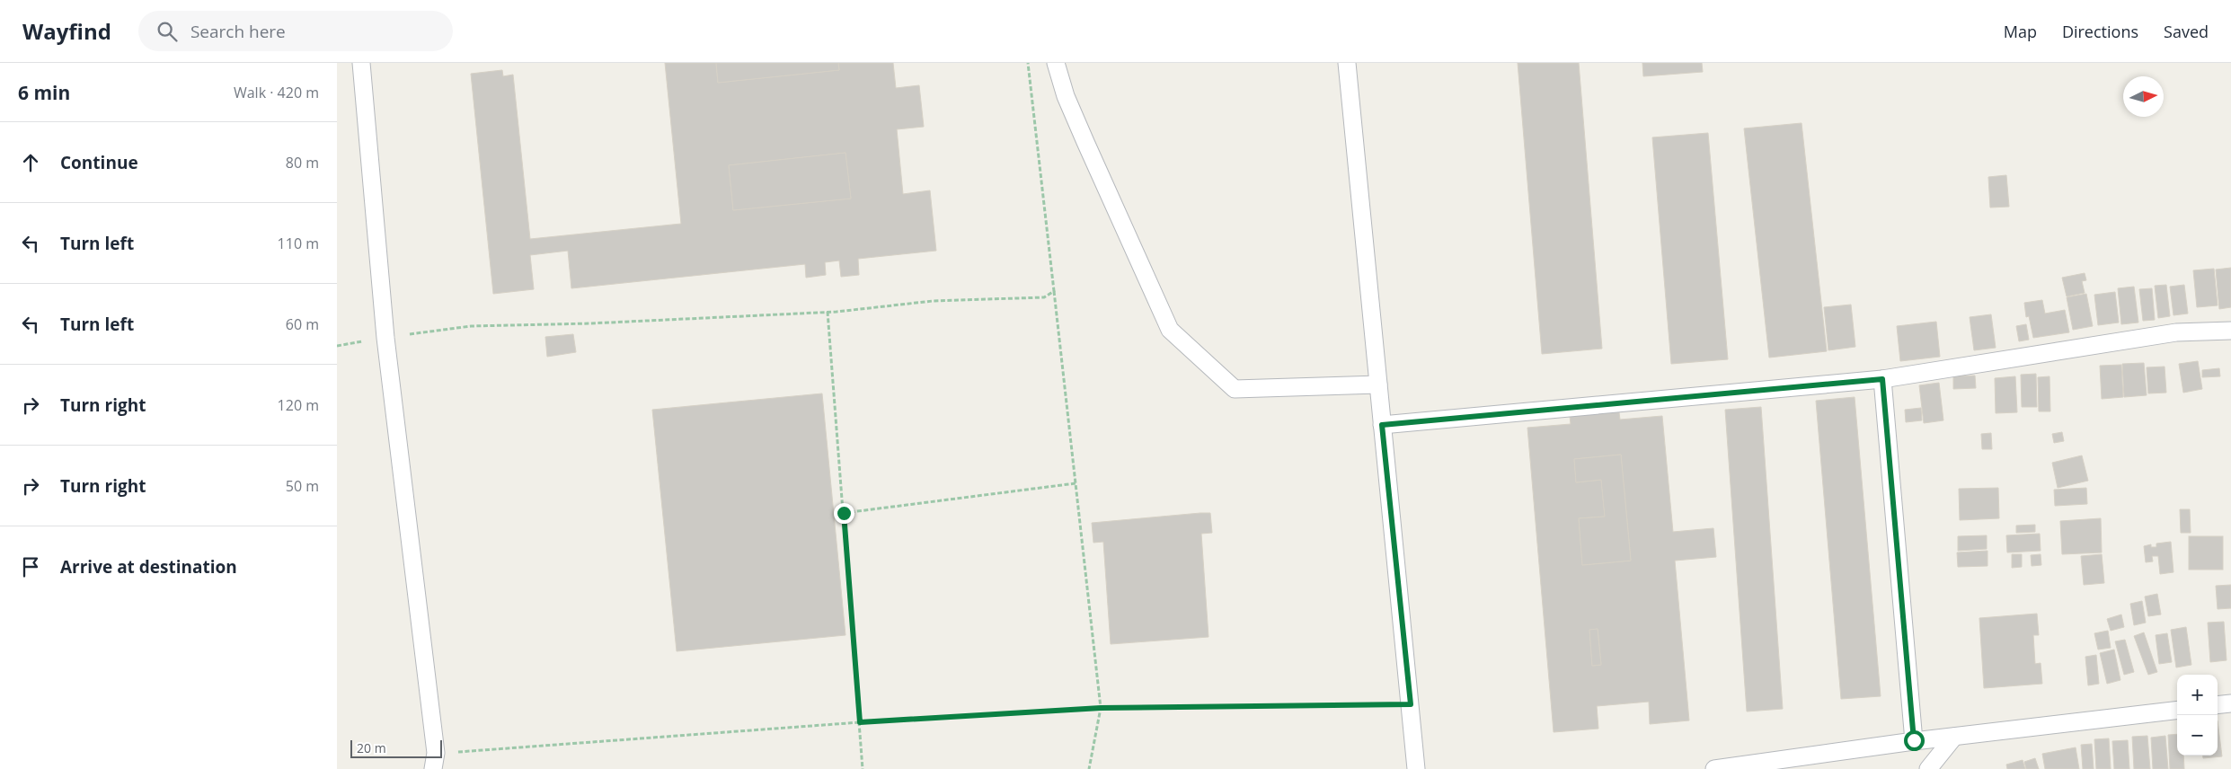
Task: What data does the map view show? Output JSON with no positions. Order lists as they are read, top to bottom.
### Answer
{
  "scale_bar": "20 m",
  "north": "right",
  "page": {
    "header": "Wayfind",
    "search": "Search here",
    "nav": ["Map", "Directions", "Saved"],
    "heading": ["6 min", "Walk · 420 m"],
    "list": [
      ["Continue", "80 m"],
      ["Turn left", "110 m"],
      ["Turn left", "60 m"],
      ["Turn right", "120 m"],
      ["Turn right", "50 m"],
      "Arrive at destination"
    ],
    "map_buttons": ["+", "−"],
    "scale": "20 m"
  }
}
